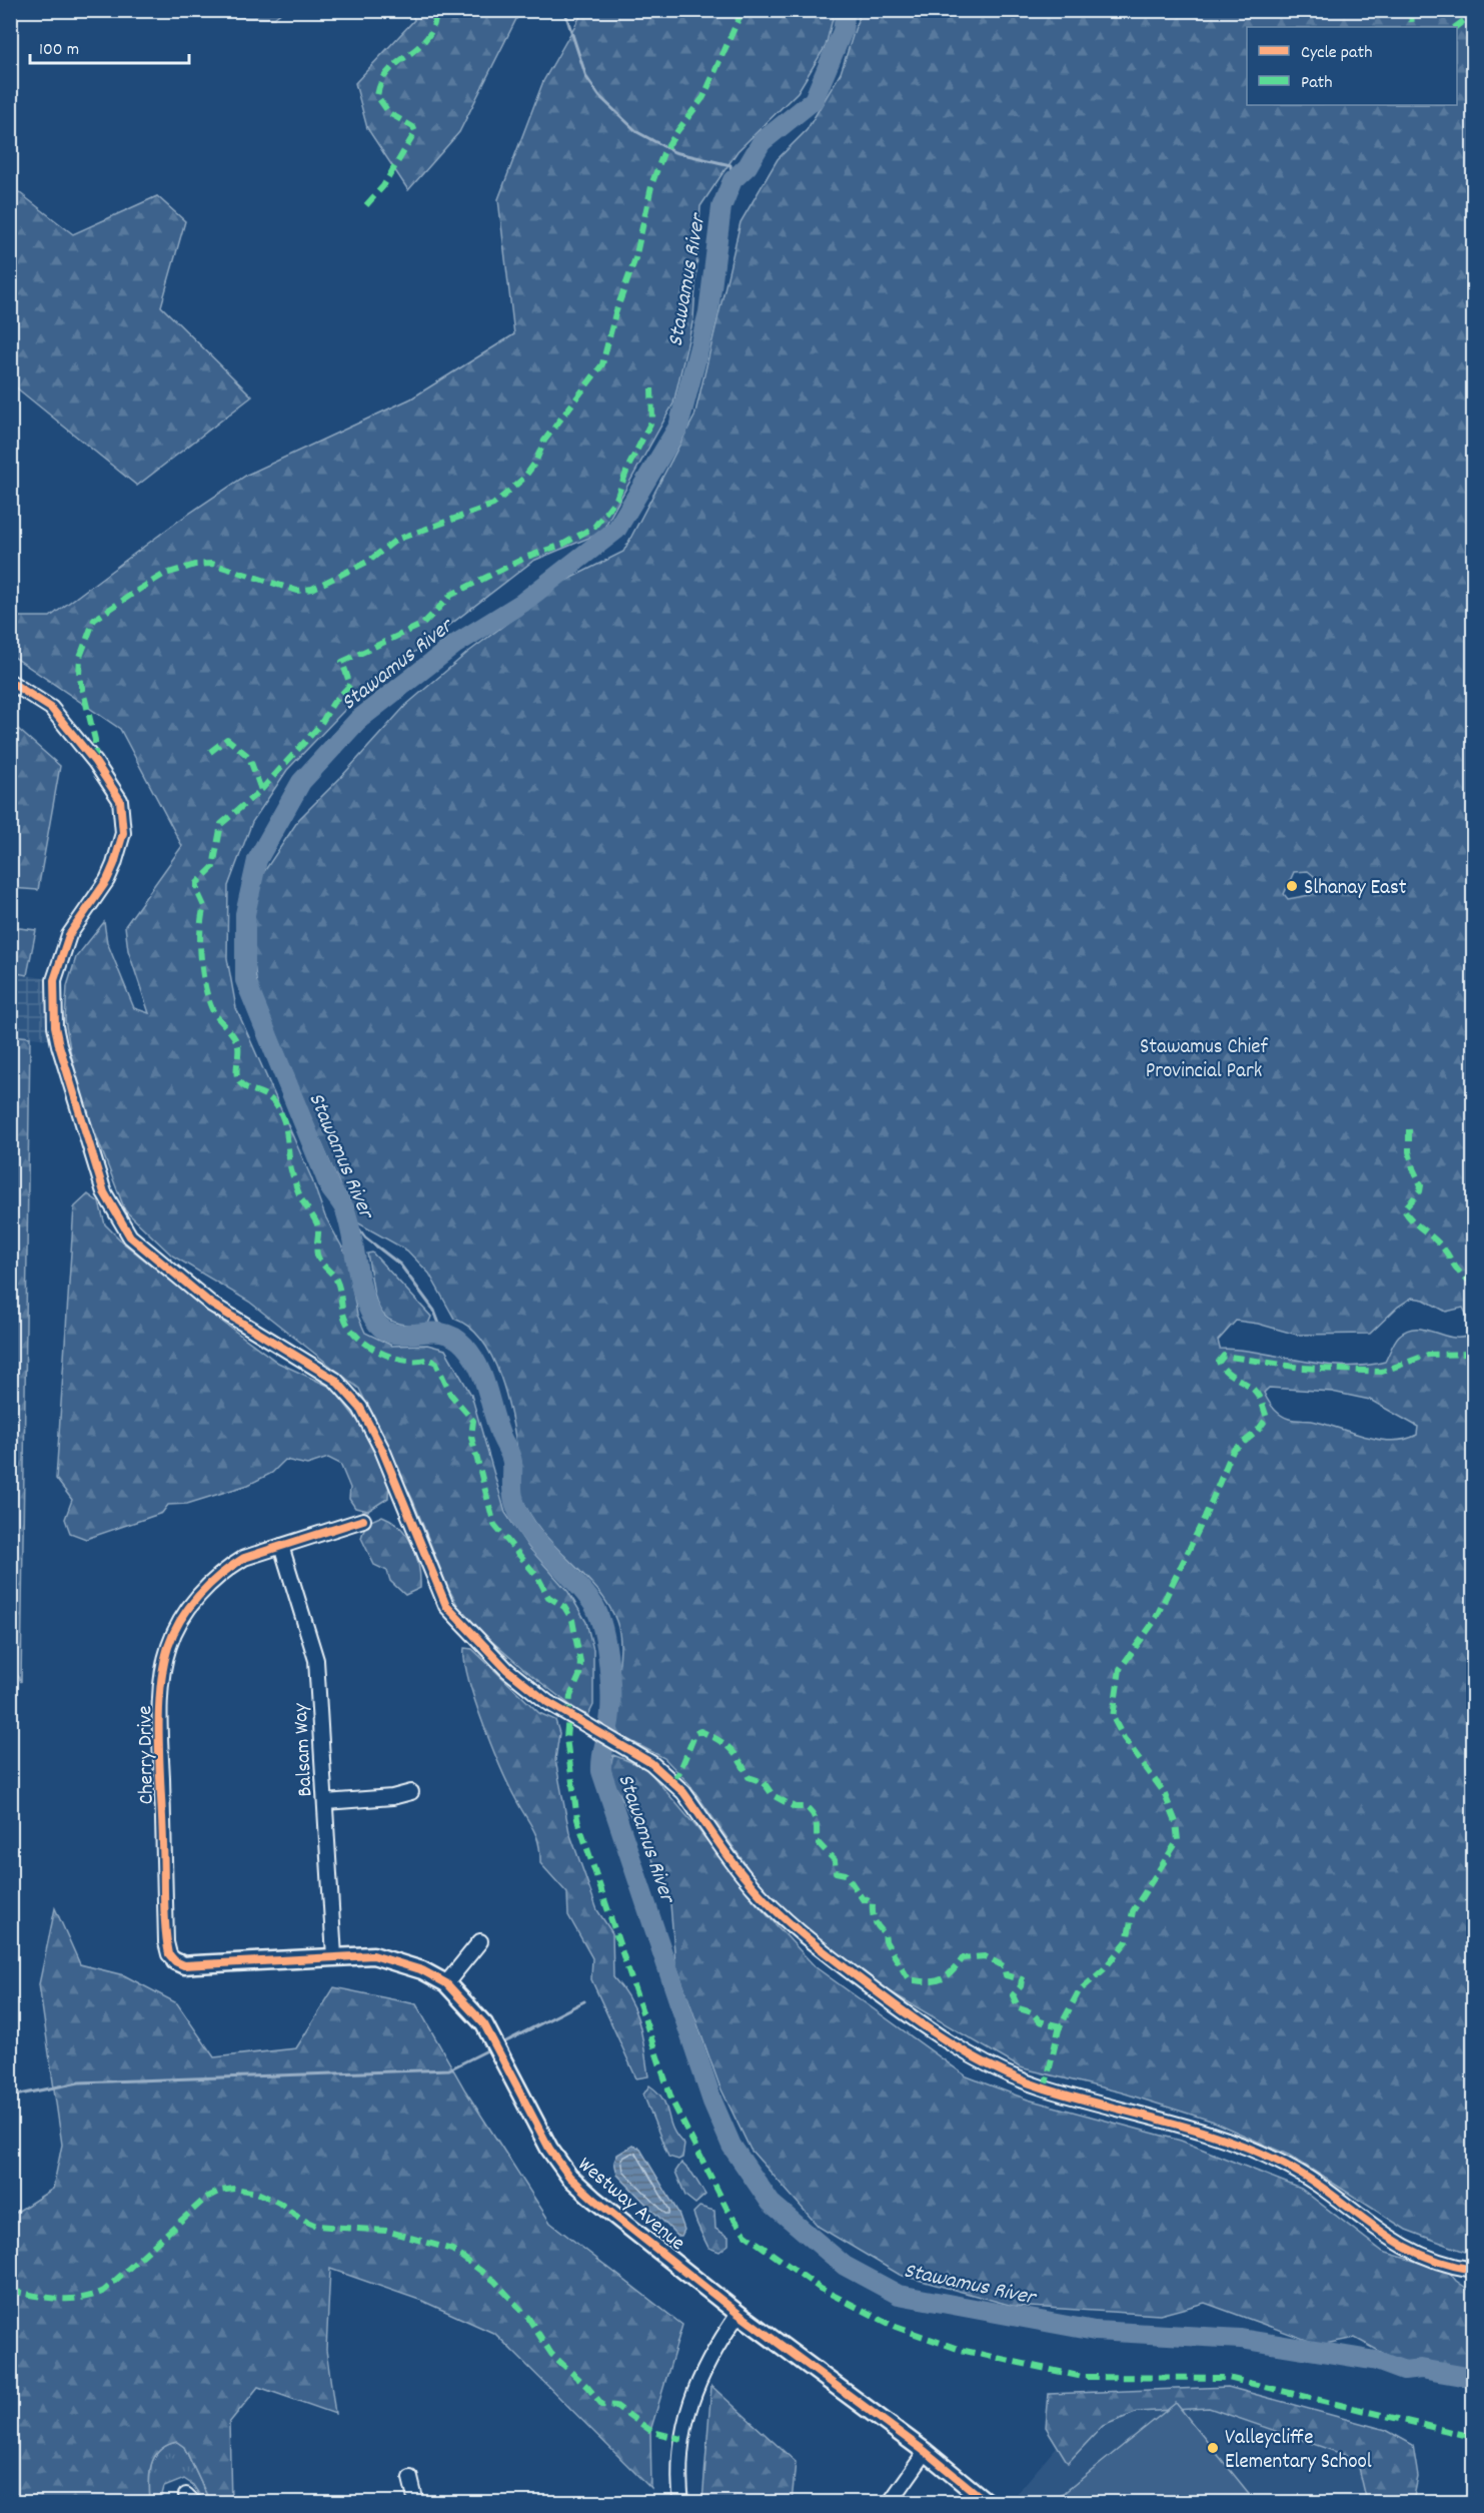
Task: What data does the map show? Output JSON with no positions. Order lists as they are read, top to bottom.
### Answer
{
  "streets": {
    "street": ["Balsam Way", "Cherry Drive", "Westway Avenue"]
  },
  "crossings": [
    ["Balsam Way", "Cherry Drive"],
    ["Balsam Way", "Westway Avenue"],
    ["Cherry Drive", "Westway Avenue"]
  ],
  "water": ["Stawamus River"],
  "parks": ["Stawamus Chief Provincial Park"],
  "places": ["Slhanay East", "Valleycliffe Elementary School"],
  "legend": ["Cycle path", "Path"],
  "scale_bar": "100 m"
}
